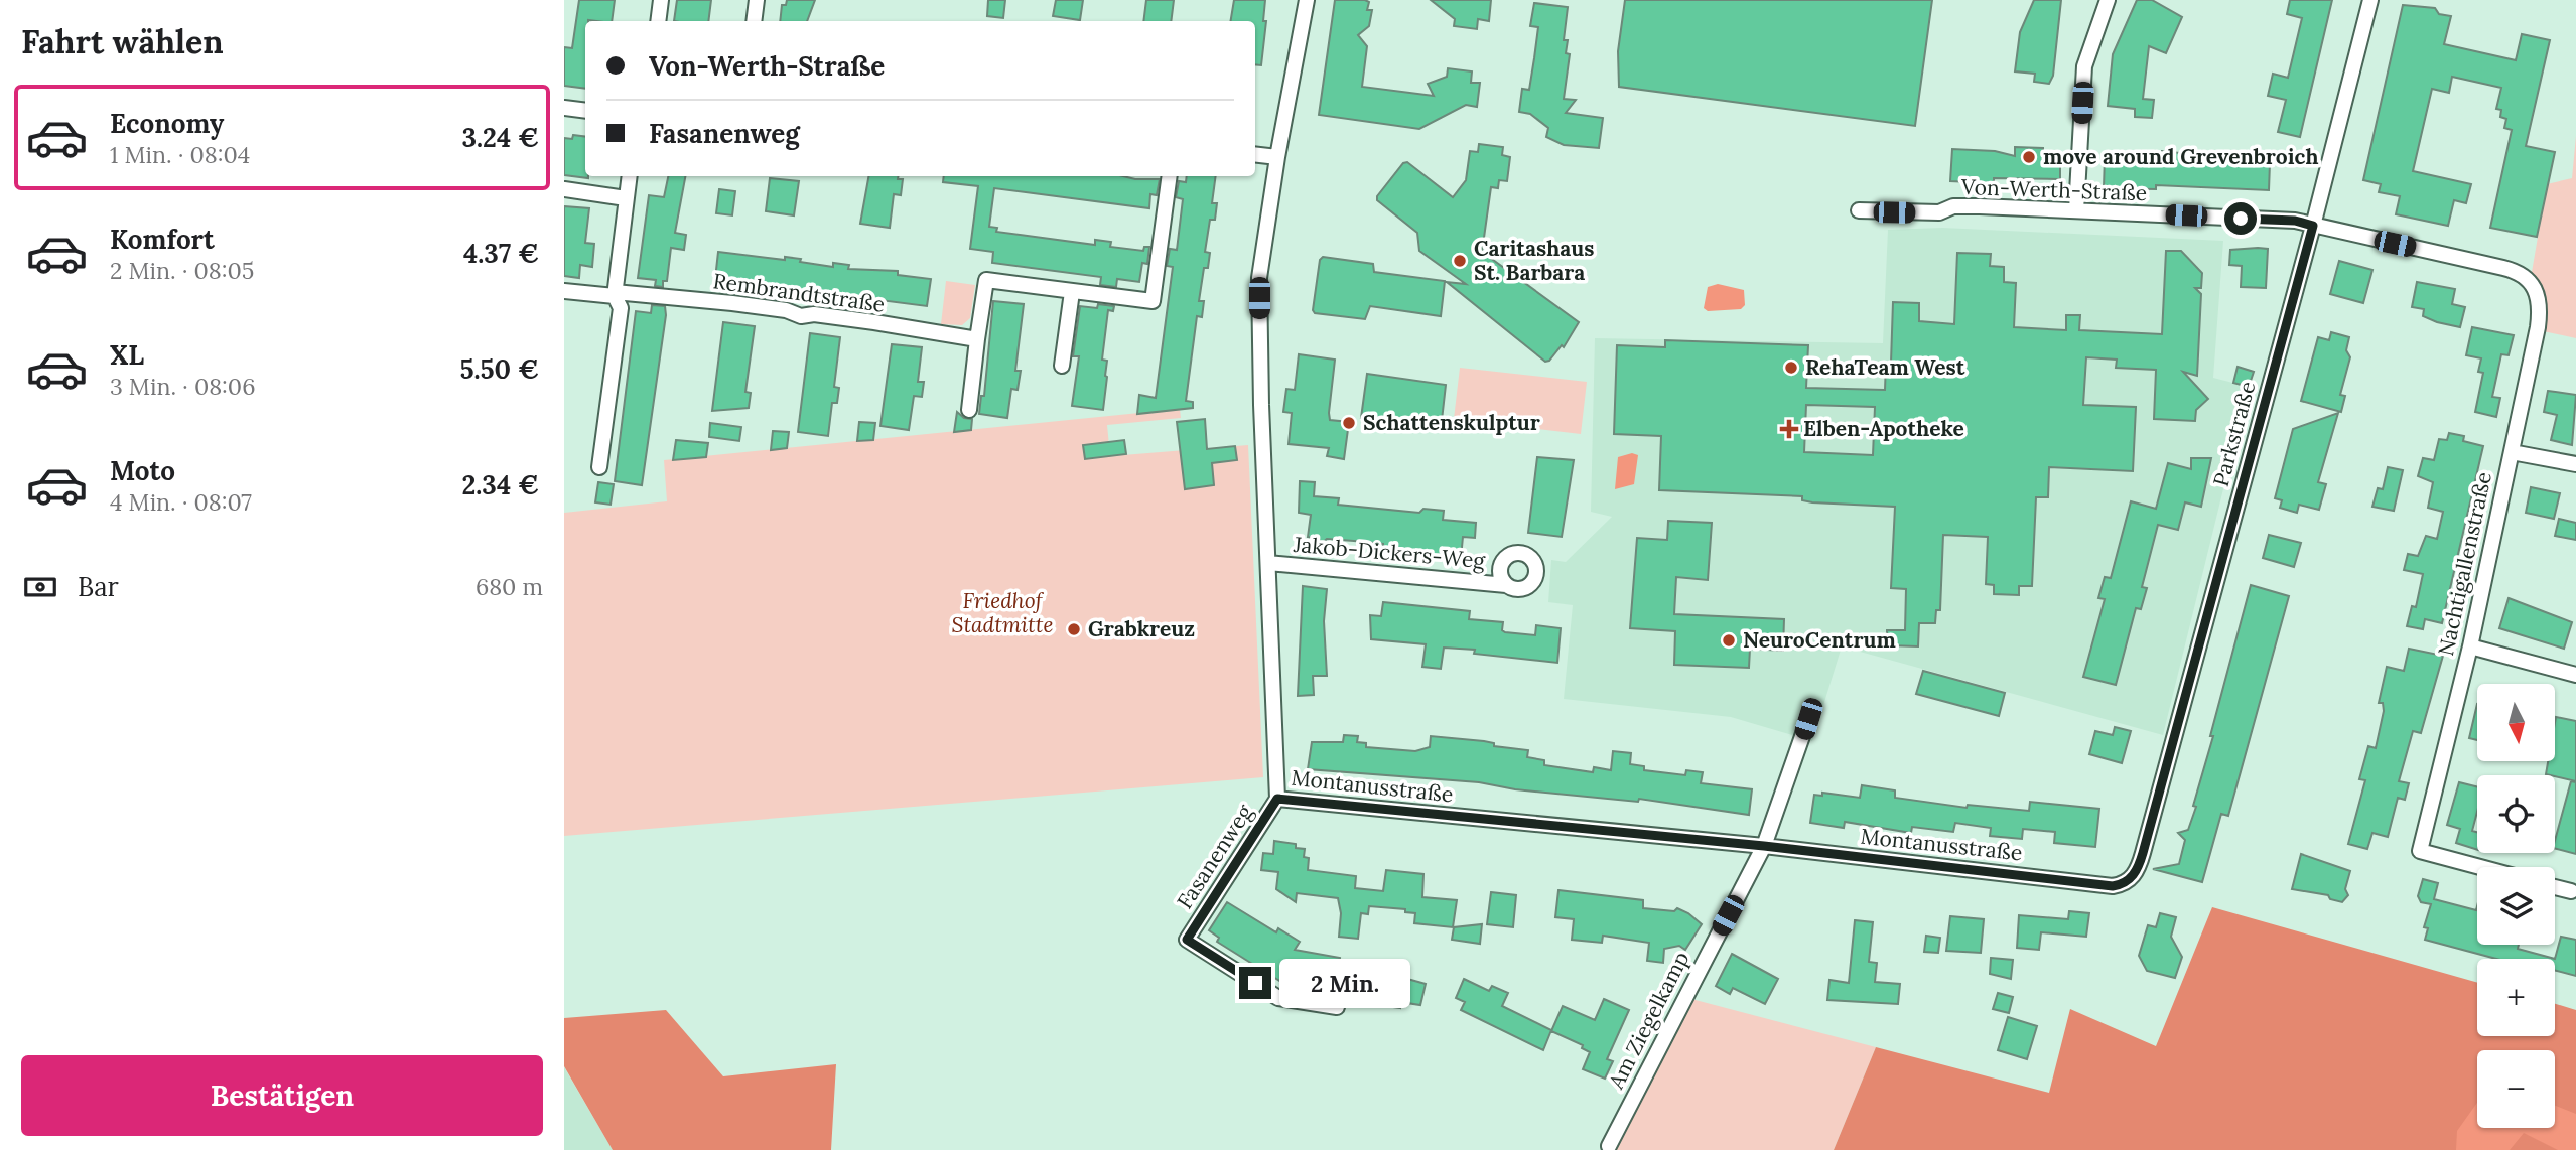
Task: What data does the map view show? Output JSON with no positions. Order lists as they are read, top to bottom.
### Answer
{
  "streets": {
    "street": [
      "Von-Werth-Straße",
      "Rembrandtstraße",
      "Parkstraße",
      "Jakob-Dickers-Weg",
      "Nachtigallenstraße",
      "Montanusstraße",
      "Fasanenweg",
      "Am Ziegelkamp"
    ]
  },
  "crossings": [
    ["Von-Werth-Straße", "Parkstraße"],
    ["Von-Werth-Straße", "Nachtigallenstraße"],
    ["Parkstraße", "Montanusstraße"],
    ["Jakob-Dickers-Weg", "Montanusstraße"],
    ["Montanusstraße", "Fasanenweg"],
    ["Montanusstraße", "Am Ziegelkamp"]
  ],
  "parks": ["Friedhof Stadtmitte"],
  "places": {
    "other": [
      "move around Grevenbroich",
      "Caritashaus St. Barbara",
      "RehaTeam West",
      "Schattenskulptur",
      "Grabkreuz",
      "NeuroCentrum"
    ],
    "health": ["Elben-Apotheke"]
  },
  "north": "bottom",
  "page": {
    "heading": "Fahrt wählen",
    "banner": ["Von-Werth-Straße", "Fasanenweg"],
    "list": [
      {
        "name": "Economy",
        "note": "1 Min. · 08:04",
        "value": "3.24 €"
      },
      {
        "name": "Komfort",
        "note": "2 Min. · 08:05",
        "value": "4.37 €"
      },
      {
        "name": "XL",
        "note": "3 Min. · 08:06",
        "value": "5.50 €"
      },
      {
        "name": "Moto",
        "note": "4 Min. · 08:07",
        "value": "2.34 €"
      }
    ],
    "pay": ["Bar", "680 m"],
    "map_buttons": ["+", "−"],
    "bubble": "2 Min.",
    "buttons": "Bestätigen"
  }
}
